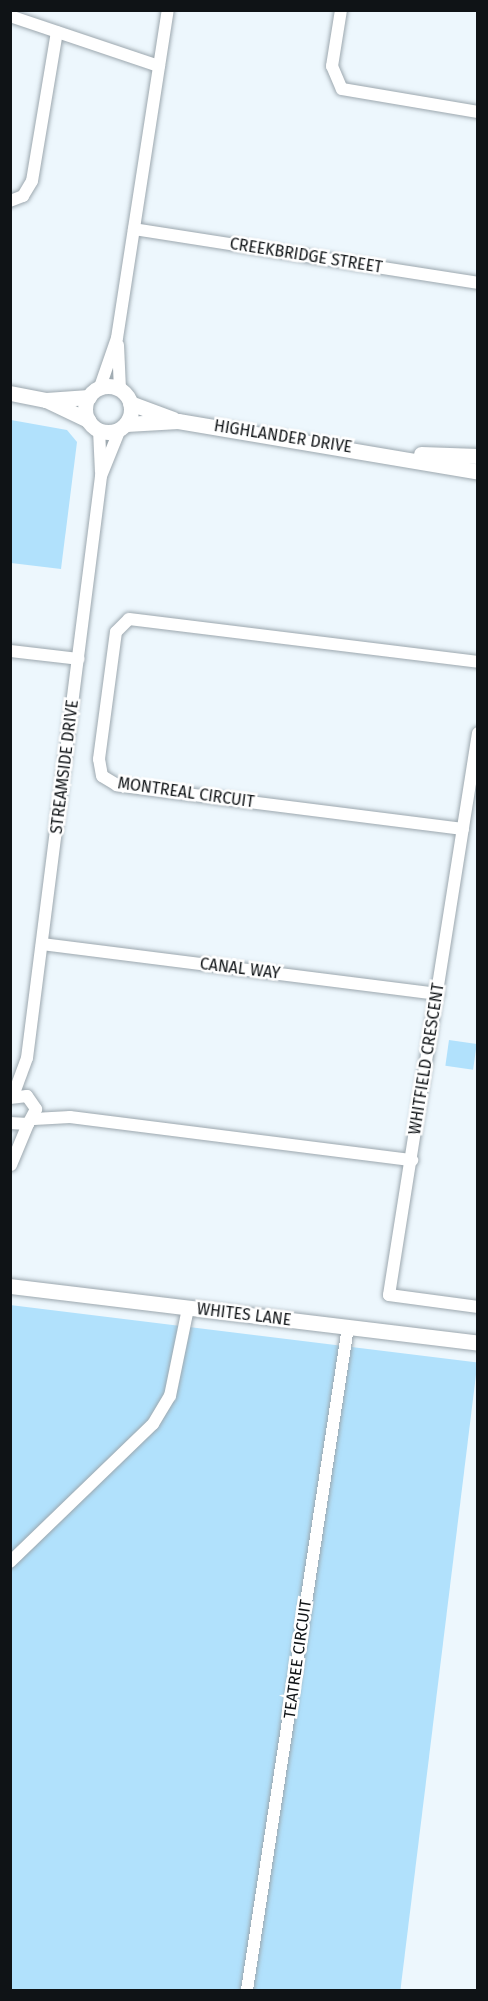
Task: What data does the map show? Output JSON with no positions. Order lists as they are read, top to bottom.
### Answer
{
  "streets": {
    "street": [
      "CREEKBRIDGE STREET",
      "HIGHLANDER DRIVE",
      "STREAMSIDE DRIVE",
      "MONTREAL CIRCUIT",
      "CANAL WAY",
      "WHITFIELD CRESCENT",
      "WHITES LANE",
      "TEATREE CIRCUIT"
    ]
  },
  "crossings": [
    ["HIGHLANDER DRIVE", "STREAMSIDE DRIVE"],
    ["STREAMSIDE DRIVE", "CANAL WAY"],
    ["MONTREAL CIRCUIT", "WHITFIELD CRESCENT"],
    ["CANAL WAY", "WHITFIELD CRESCENT"],
    ["WHITES LANE", "TEATREE CIRCUIT"]
  ]
}
